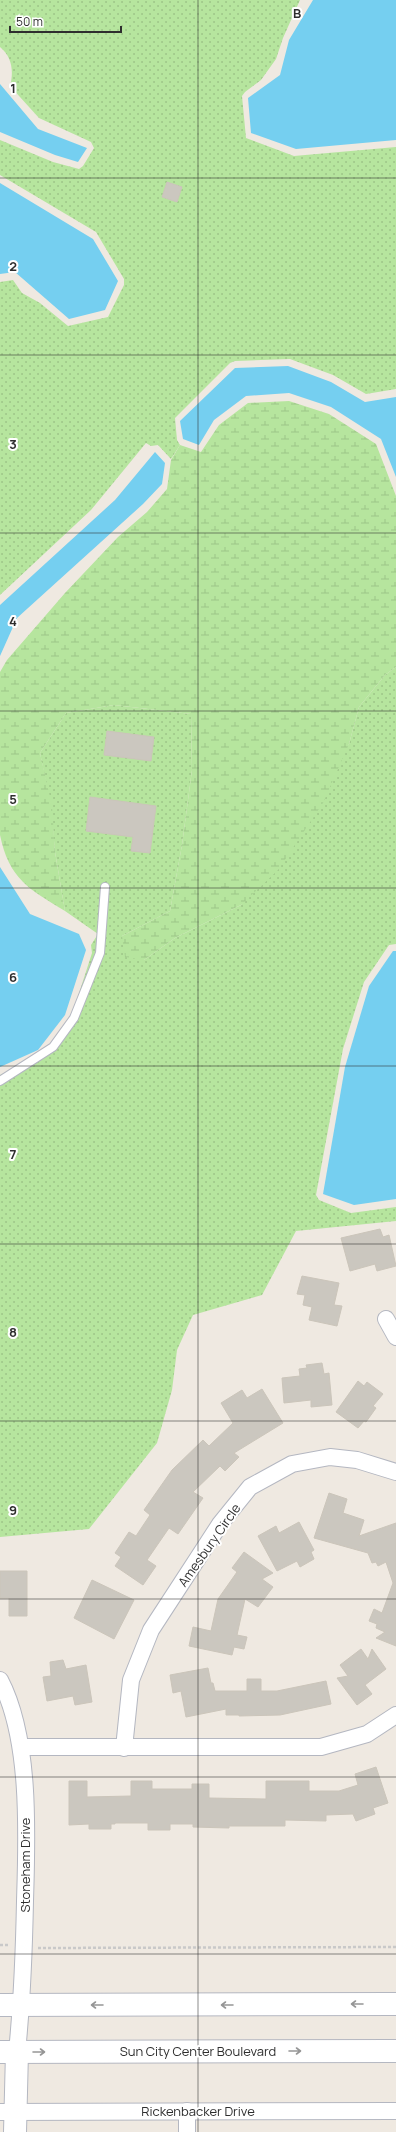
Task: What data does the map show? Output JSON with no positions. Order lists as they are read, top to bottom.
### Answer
{
  "streets": {
    "main road": ["Sun City Center Boulevard"],
    "street": ["Amesbury Circle", "Stoneham Drive", "Rickenbacker Drive"]
  },
  "crossings": [
    ["Stoneham Drive", "Sun City Center Boulevard"]
  ],
  "scale_bar": "50 m",
  "grid": {
    "columns": ["B"],
    "rows": [
      "1",
      "2",
      "3",
      "4",
      "5",
      "6",
      "7",
      "8",
      "9"
    ]
  }
}
